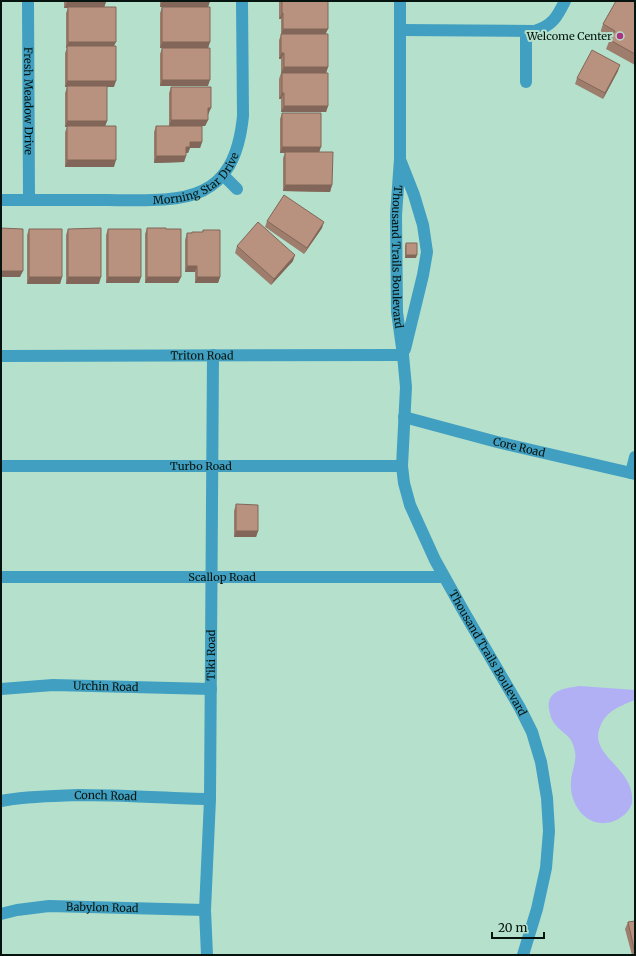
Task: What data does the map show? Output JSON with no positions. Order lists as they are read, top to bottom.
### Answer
{
  "streets": {
    "street": [
      "Fresh Meadow Drive",
      "Morning Star Drive",
      "Thousand Trails Boulevard",
      "Triton Road",
      "Core Road",
      "Turbo Road",
      "Scallop Road",
      "Tiki Road",
      "Urchin Road",
      "Conch Road",
      "Babylon Road"
    ]
  },
  "crossings": [
    ["Fresh Meadow Drive", "Morning Star Drive"],
    ["Thousand Trails Boulevard", "Triton Road"],
    ["Thousand Trails Boulevard", "Core Road"],
    ["Thousand Trails Boulevard", "Turbo Road"],
    ["Thousand Trails Boulevard", "Scallop Road"],
    ["Triton Road", "Tiki Road"],
    ["Turbo Road", "Tiki Road"],
    ["Scallop Road", "Tiki Road"],
    ["Tiki Road", "Urchin Road"],
    ["Tiki Road", "Conch Road"],
    ["Tiki Road", "Babylon Road"]
  ],
  "places": ["Welcome Center"],
  "scale_bar": "20 m"
}
